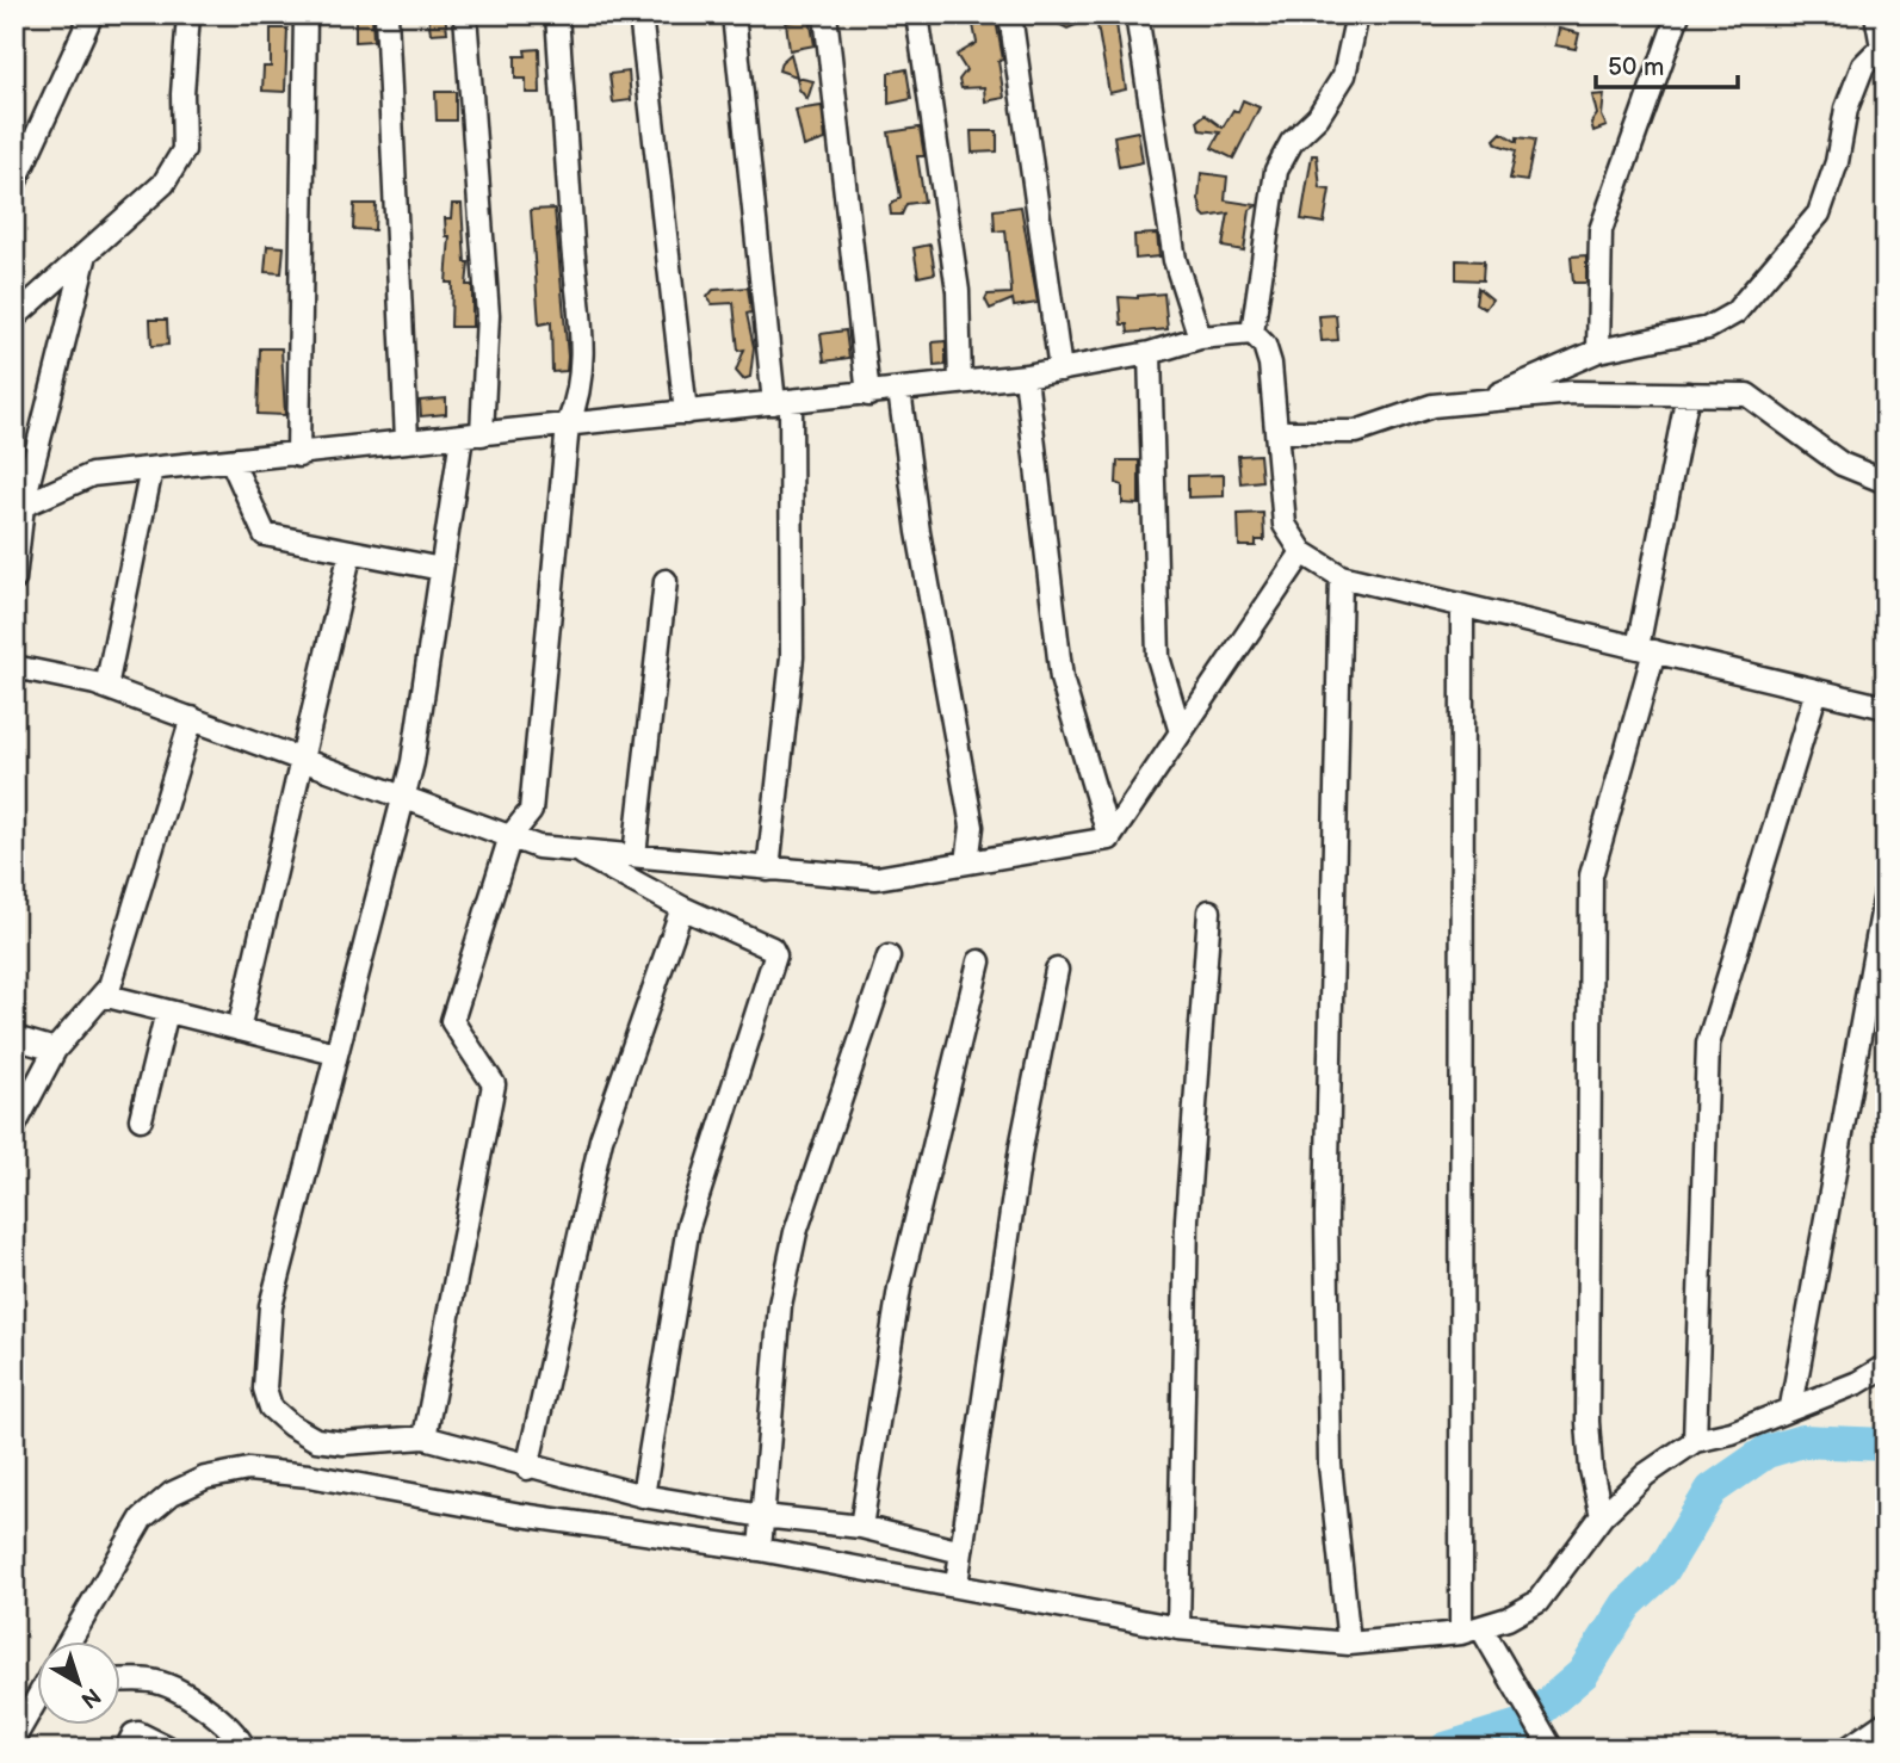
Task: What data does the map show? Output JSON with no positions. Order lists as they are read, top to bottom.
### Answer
{
  "scale_bar": "50 m",
  "north": "bottom right"
}
